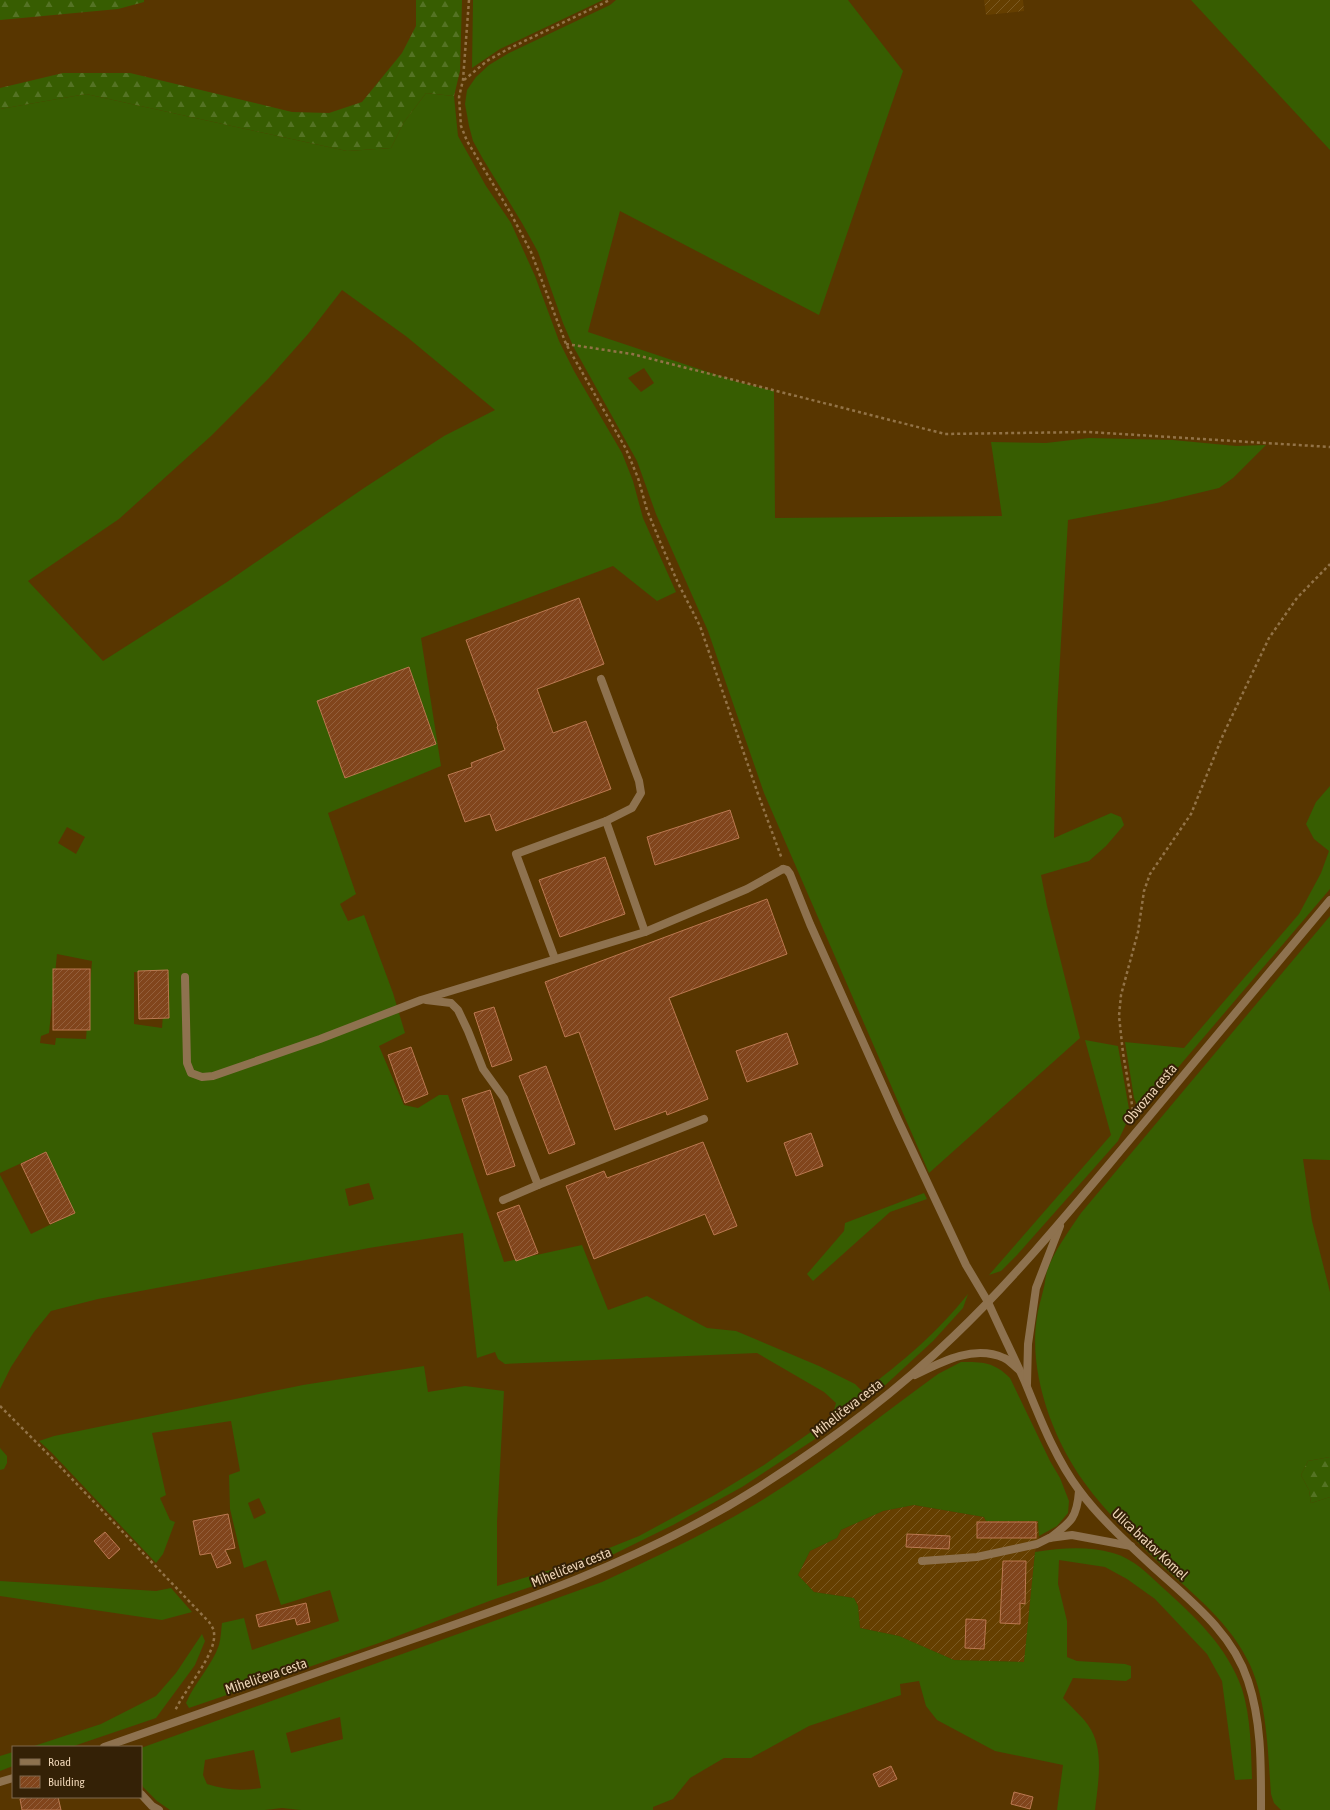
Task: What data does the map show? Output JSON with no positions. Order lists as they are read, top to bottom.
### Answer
{
  "streets": {
    "street": ["Obvozna cesta", "Miheličeva cesta", "Ulica bratov Komel"]
  },
  "crossings": [
    ["Obvozna cesta", "Miheličeva cesta"],
    ["Obvozna cesta", "Ulica bratov Komel"],
    ["Miheličeva cesta", "Ulica bratov Komel"]
  ],
  "legend": ["Road", "Building"]
}
